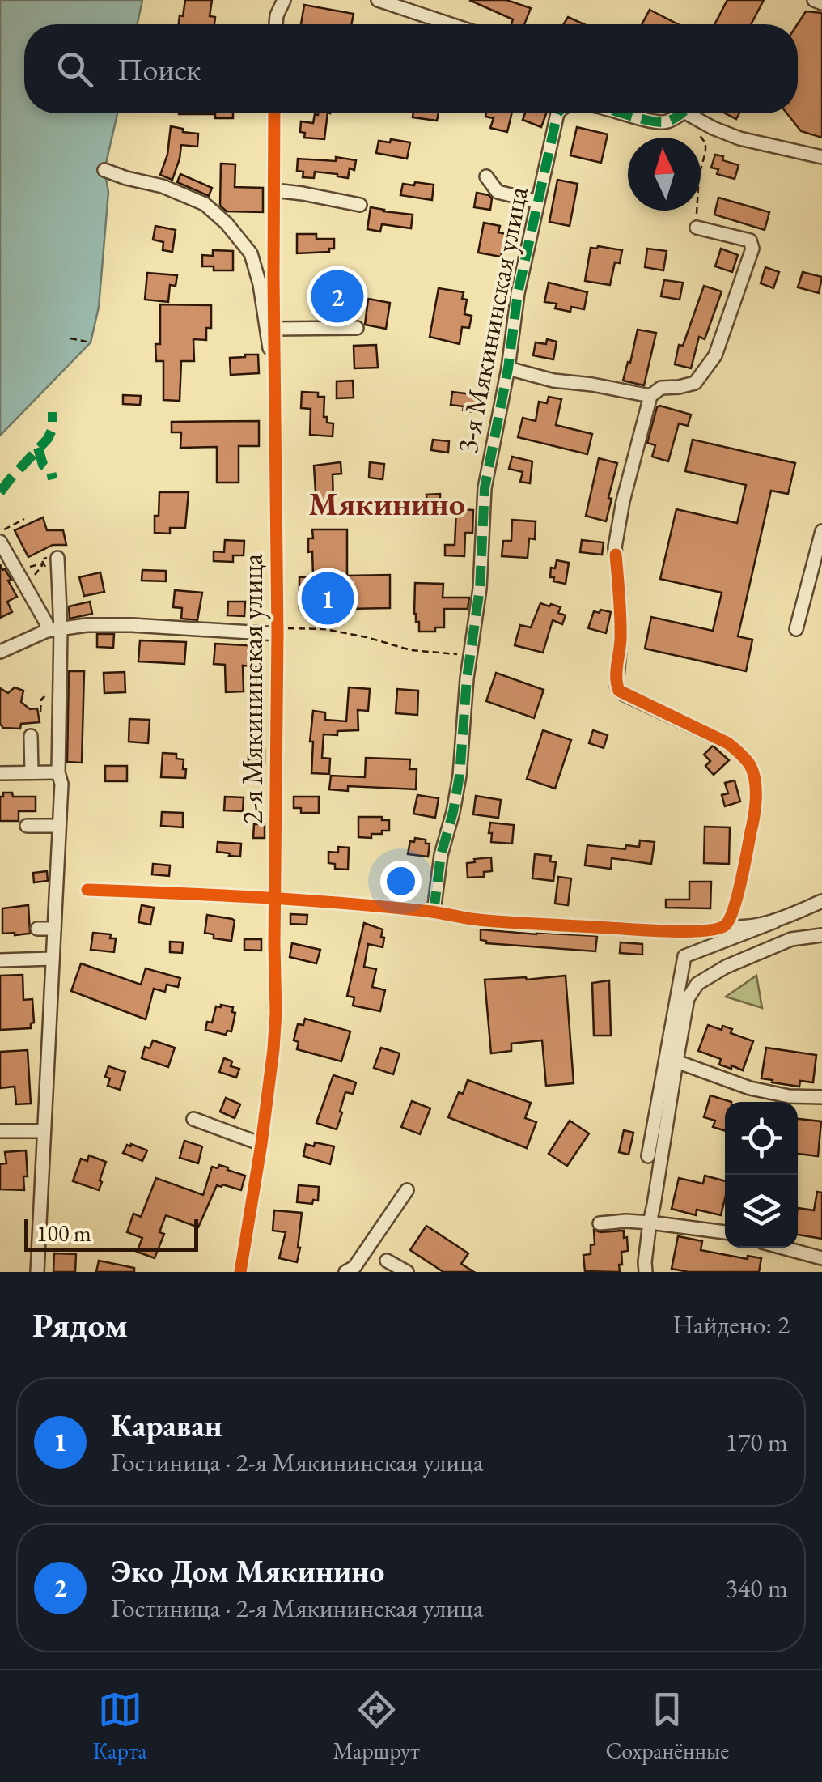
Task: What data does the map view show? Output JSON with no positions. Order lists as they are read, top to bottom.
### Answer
{
  "streets": {
    "street": ["3-я Мякининская улица", "2-я Мякининская улица"]
  },
  "districts": ["Мякинино"],
  "scale_bar": "100 m",
  "north": "top",
  "page": {
    "search": "Поиск",
    "pins": ["2", "1"],
    "scale": "100 m",
    "heading": ["Рядом", "Найдено: 2"],
    "list": [
      {
        "mark": "1",
        "name": "Караван",
        "note": "Гостиница · 2-я Мякининская улица",
        "value": "170 m"
      },
      {
        "mark": "2",
        "name": "Эко Дом Мякинино",
        "note": "Гостиница · 2-я Мякининская улица",
        "value": "340 m"
      }
    ],
    "nav": ["Карта", "Маршрут", "Сохранённые"]
  }
}
